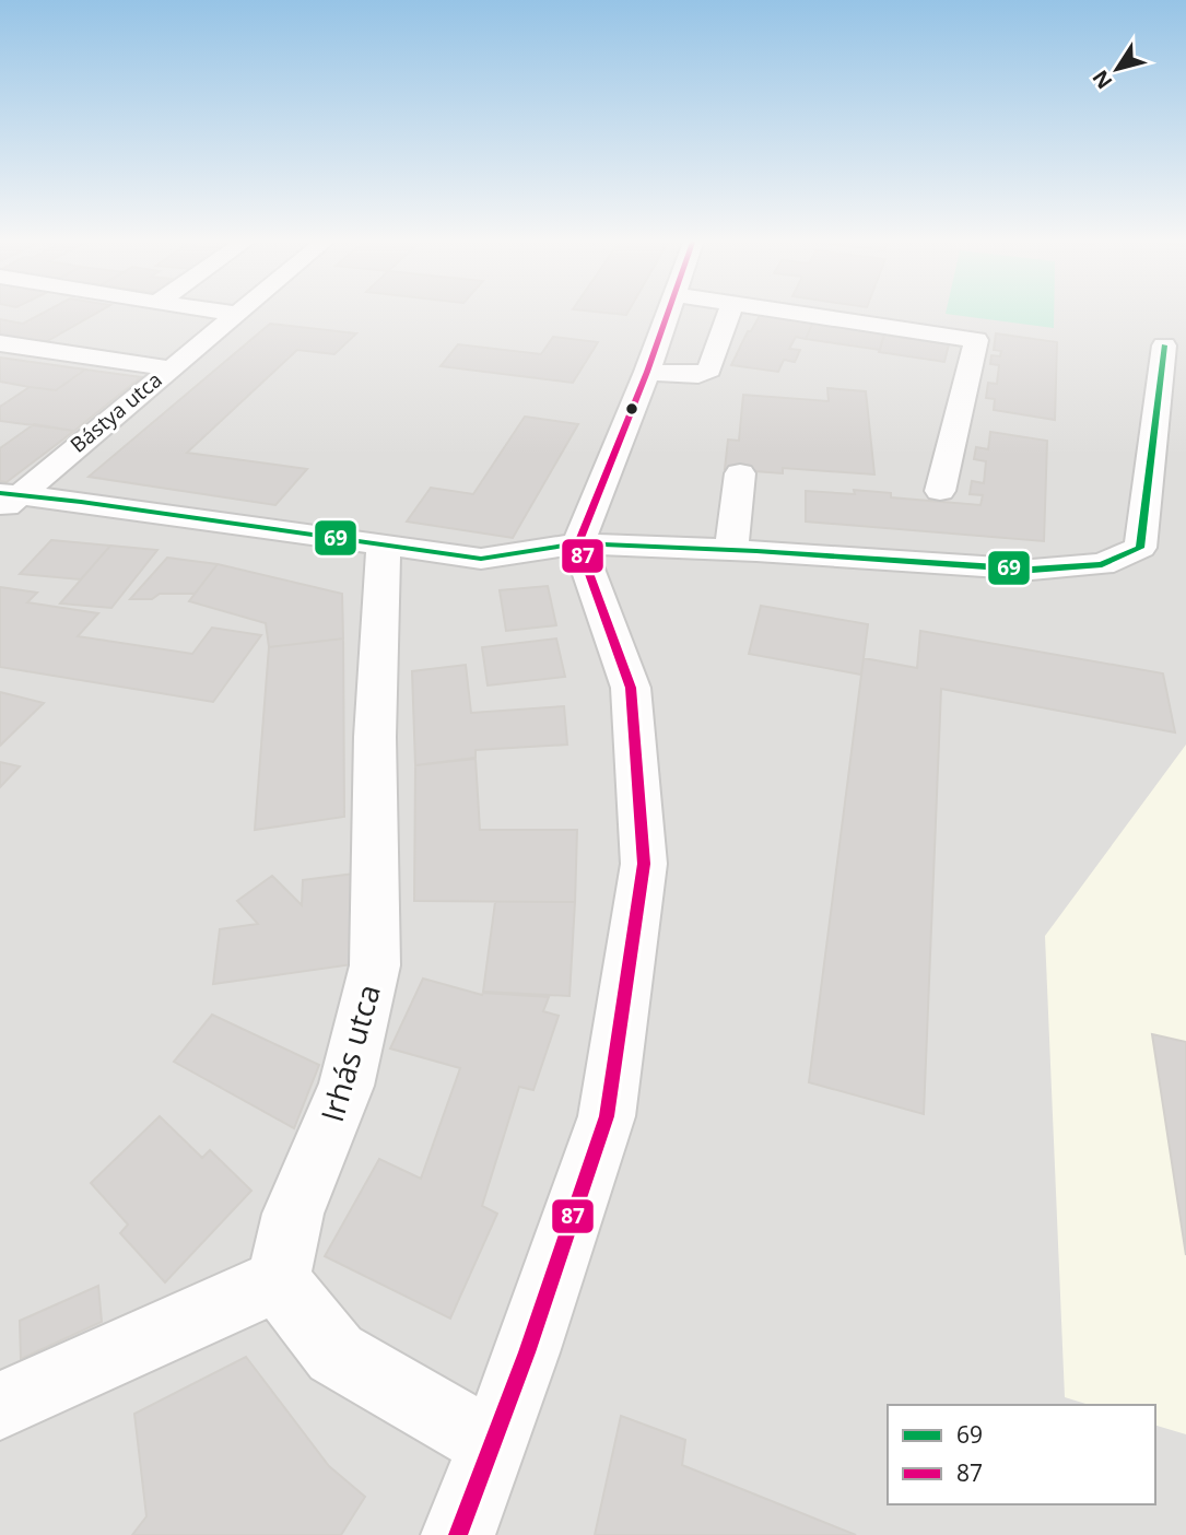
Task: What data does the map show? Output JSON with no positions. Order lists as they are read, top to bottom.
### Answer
{
  "streets": {
    "street": ["Bástya utca", "Irhás utca"]
  },
  "lines": ["transit line 87", "transit line 69"],
  "legend": ["69", "87"],
  "north": "bottom left"
}
